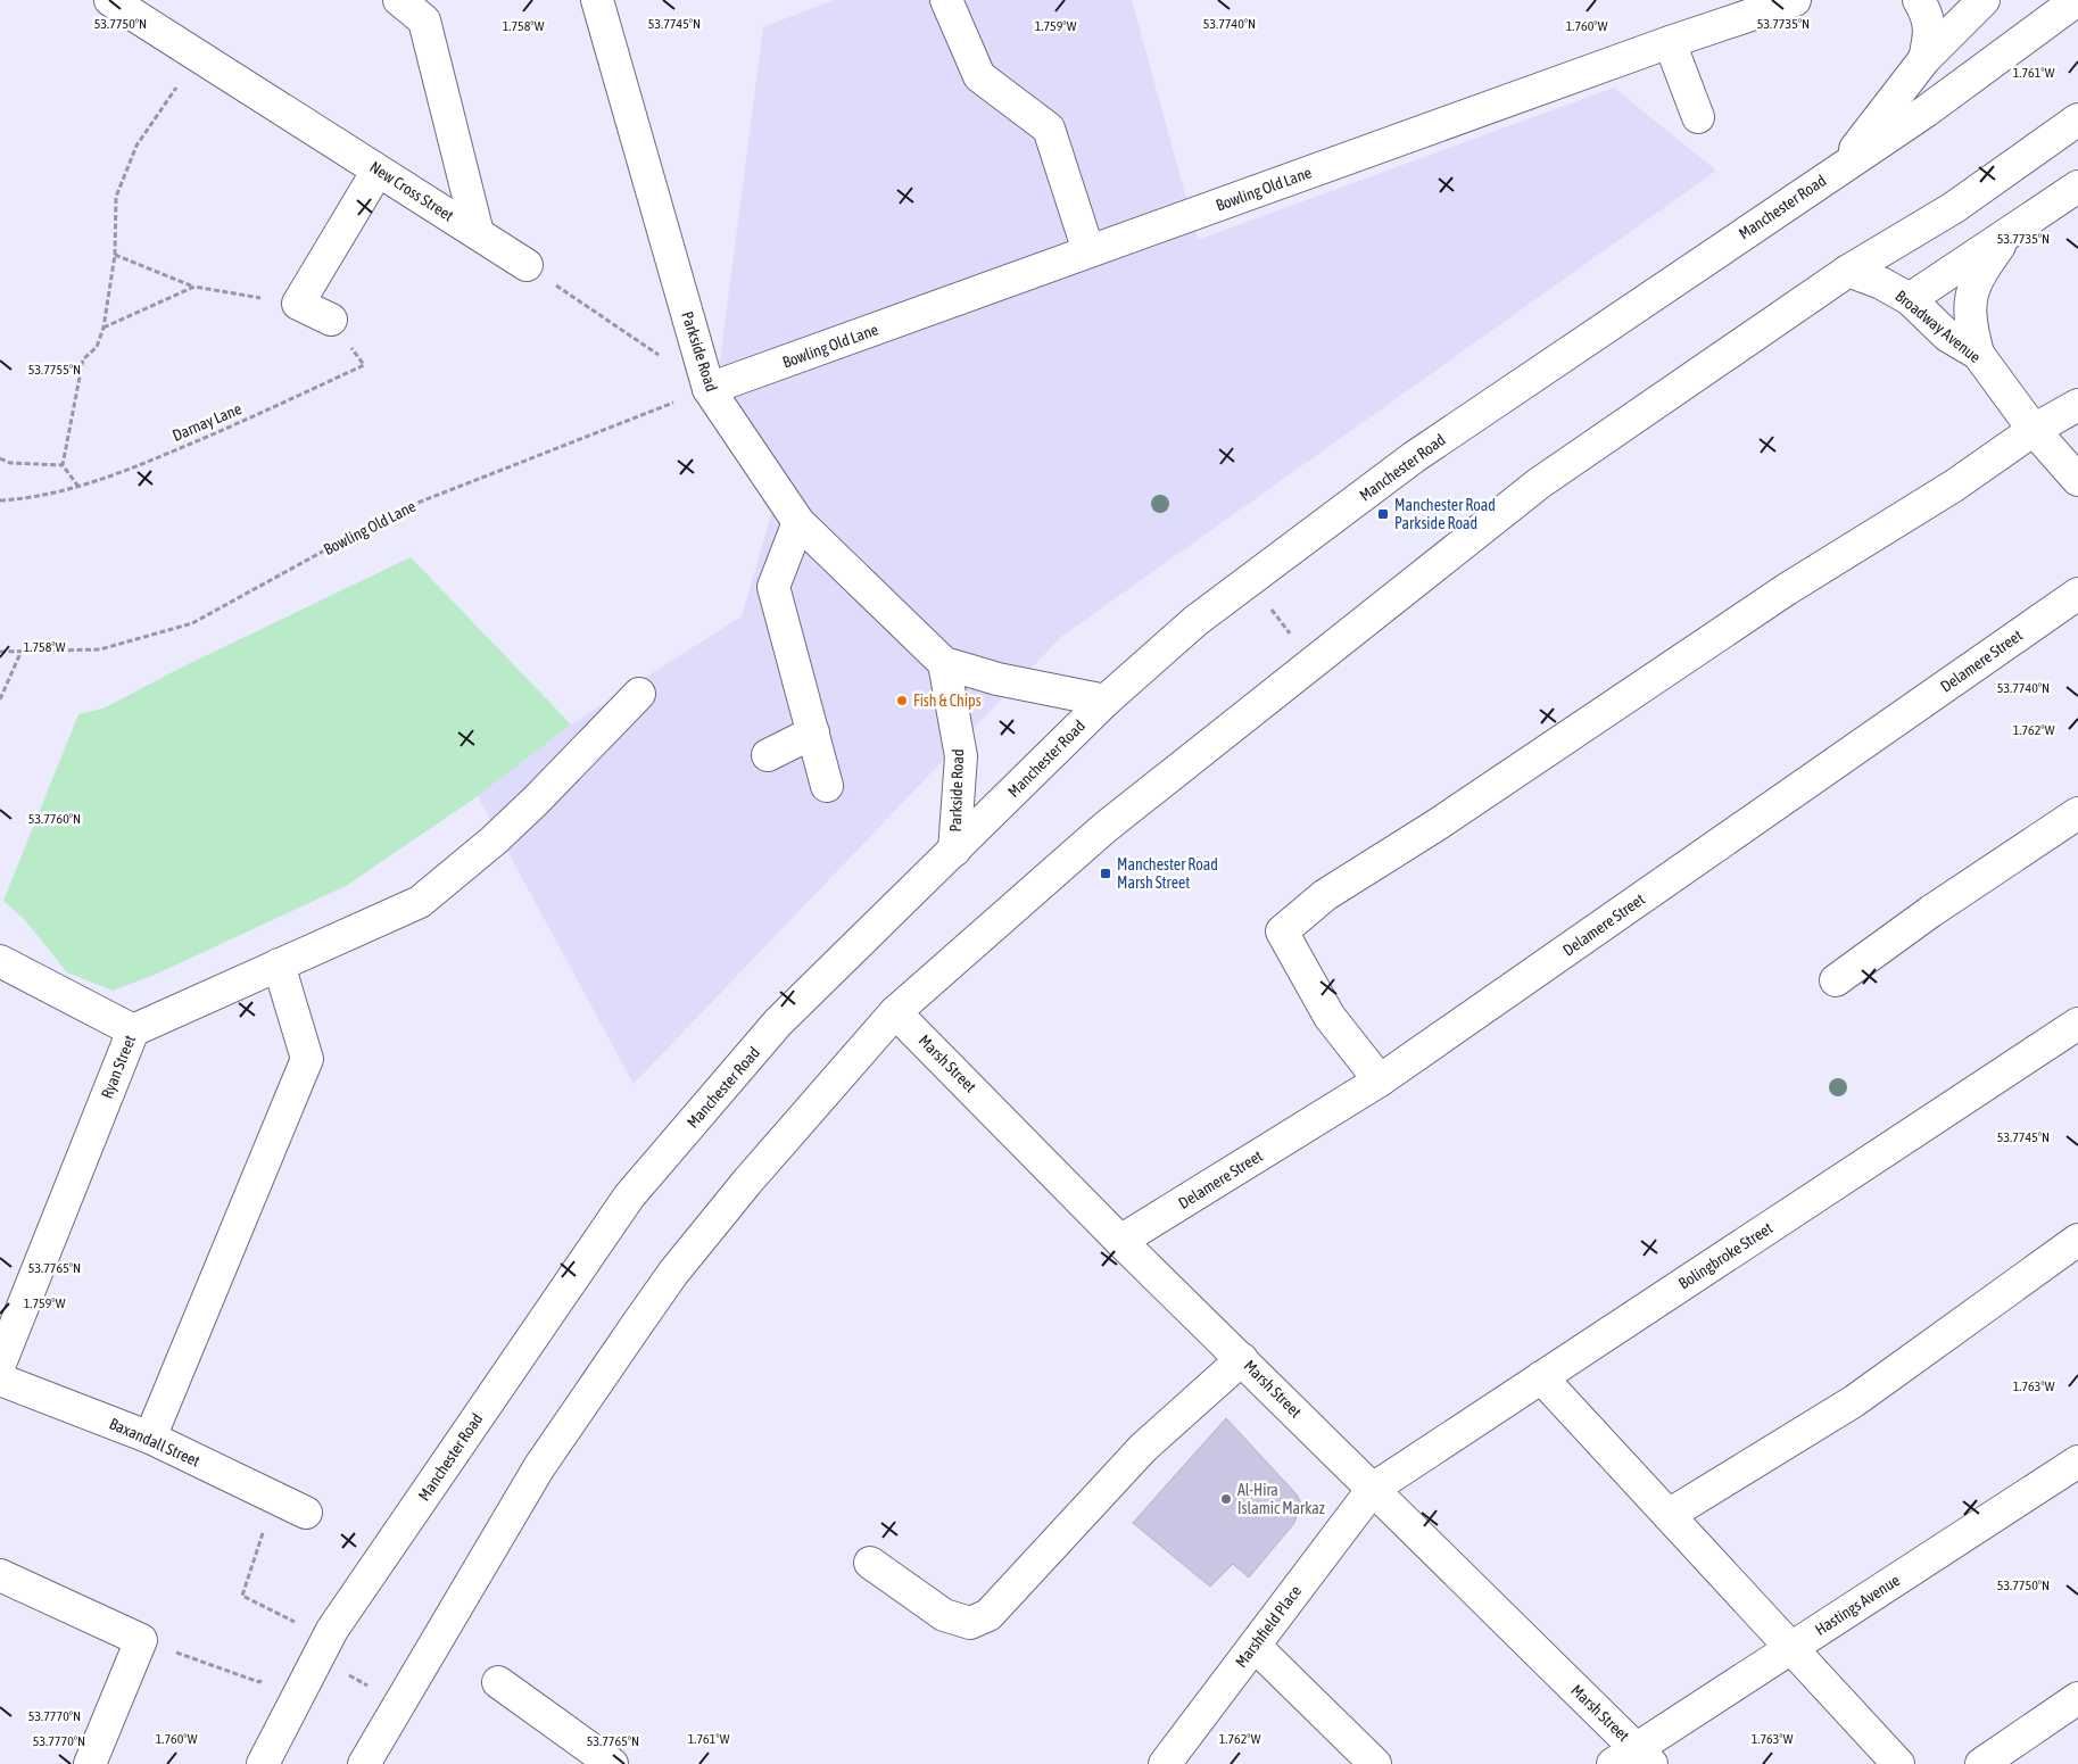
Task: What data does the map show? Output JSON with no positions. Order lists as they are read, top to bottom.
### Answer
{
  "streets": {
    "street": [
      "Bowling Old Lane",
      "New Cross Street",
      "Manchester Road",
      "Broadway Avenue",
      "Parkside Road",
      "Delamere Street",
      "Marsh Street",
      "Ryan Street",
      "Bolingbroke Street",
      "Baxandall Street",
      "Hastings Avenue",
      "Marshfield Place"
    ],
    "path": ["Darnay Lane"]
  },
  "crossings": [
    ["Bowling Old Lane", "Parkside Road"],
    ["Manchester Road", "Parkside Road"],
    ["Delamere Street", "Marsh Street"],
    ["Marsh Street", "Bolingbroke Street"],
    ["Marsh Street", "Hastings Avenue"],
    ["Marsh Street", "Marshfield Place"],
    ["Bolingbroke Street", "Marshfield Place"]
  ],
  "places": {
    "transit": ["Manchester Road Parkside Road", "Manchester Road Marsh Street"],
    "other": ["Fish & Chips", "Al-Hira Islamic Markaz"]
  },
  "coordinates": [
    "53.7750°N",
    "53.7745°N",
    "53.7740°N",
    "53.7735°N",
    "1.758°W",
    "1.759°W",
    "1.760°W",
    "1.761°W",
    "53.7755°N",
    "1.762°W",
    "53.7760°N",
    "53.7765°N",
    "1.763°W",
    "53.7770°N"
  ]
}
